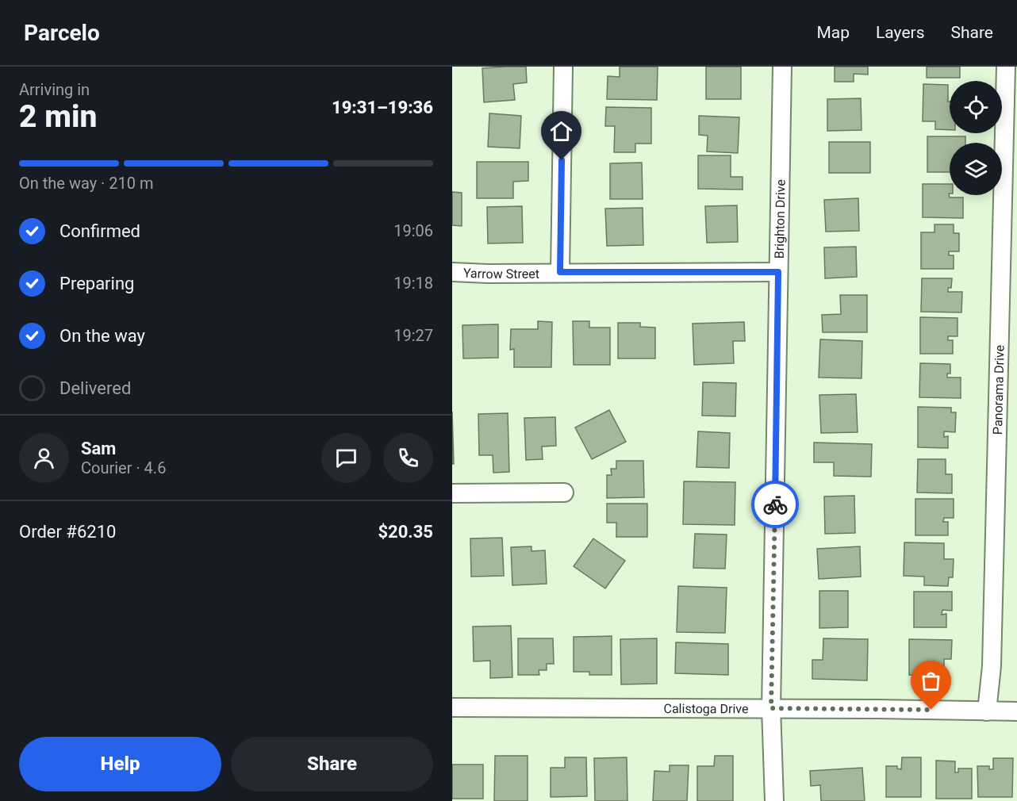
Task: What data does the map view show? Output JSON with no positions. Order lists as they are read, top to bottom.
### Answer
{
  "streets": {
    "street": [
      "Brighton Drive",
      "Yarrow Street",
      "Panorama Drive",
      "Calistoga Drive"
    ]
  },
  "crossings": [
    ["Brighton Drive", "Yarrow Street"],
    ["Brighton Drive", "Calistoga Drive"],
    ["Panorama Drive", "Calistoga Drive"]
  ],
  "page": {
    "header": "Parcelo",
    "nav": ["Map", "Layers", "Share"],
    "heading": ["2 min", "Arriving in", "19:31–19:36"],
    "panel": [
      "Sam",
      "Courier · 4.6",
      "Order #6210",
      "$20.35"
    ],
    "bar": "On the way · 210 m",
    "list": [
      ["Confirmed", "19:06"],
      ["Preparing", "19:18"],
      ["On the way", "19:27"],
      "Delivered"
    ],
    "buttons": ["Help", "Share"]
  }
}
